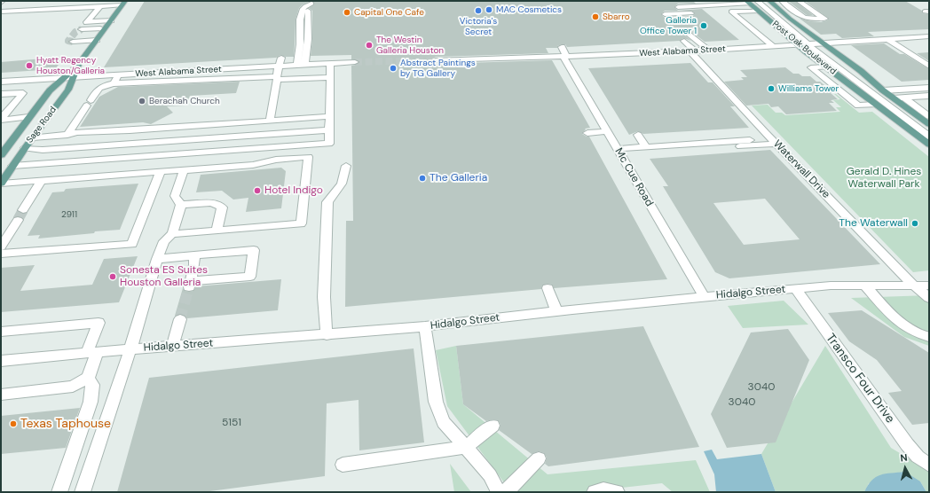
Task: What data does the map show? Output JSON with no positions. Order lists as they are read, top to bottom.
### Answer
{
  "streets": {
    "main road": ["Post Oak Boulevard", "Sage Road"],
    "street": [
      "West Alabama Street",
      "Waterwall Drive",
      "Mc Cue Road",
      "Hidalgo Street",
      "Transco Four Drive"
    ]
  },
  "crossings": [
    ["Post Oak Boulevard", "West Alabama Street"],
    ["West Alabama Street", "Sage Road"],
    ["West Alabama Street", "Waterwall Drive"],
    ["West Alabama Street", "Mc Cue Road"],
    ["Waterwall Drive", "Hidalgo Street"],
    ["Mc Cue Road", "Hidalgo Street"],
    ["Hidalgo Street", "Transco Four Drive"]
  ],
  "parks": ["Gerald D. Hines Waterwall Park"],
  "places": [
    "MAC Cosmetics",
    "Victoria's Secret",
    "Capital One Cafe",
    "Sbarro",
    "Galleria Office Tower 1",
    "The Westin Galleria Houston",
    "Hyatt Regency Houston/Galleria",
    "Abstract Paintings by TG Gallery",
    "Williams Tower",
    "Berachah Church",
    "The Galleria",
    "Hotel Indigo",
    "The Waterwall",
    "Sonesta ES Suites Houston Galleria",
    "Texas Taphouse"
  ],
  "house_numbers": [
    "2911",
    "3040",
    "3040",
    "5151"
  ],
  "north": "top"
}
